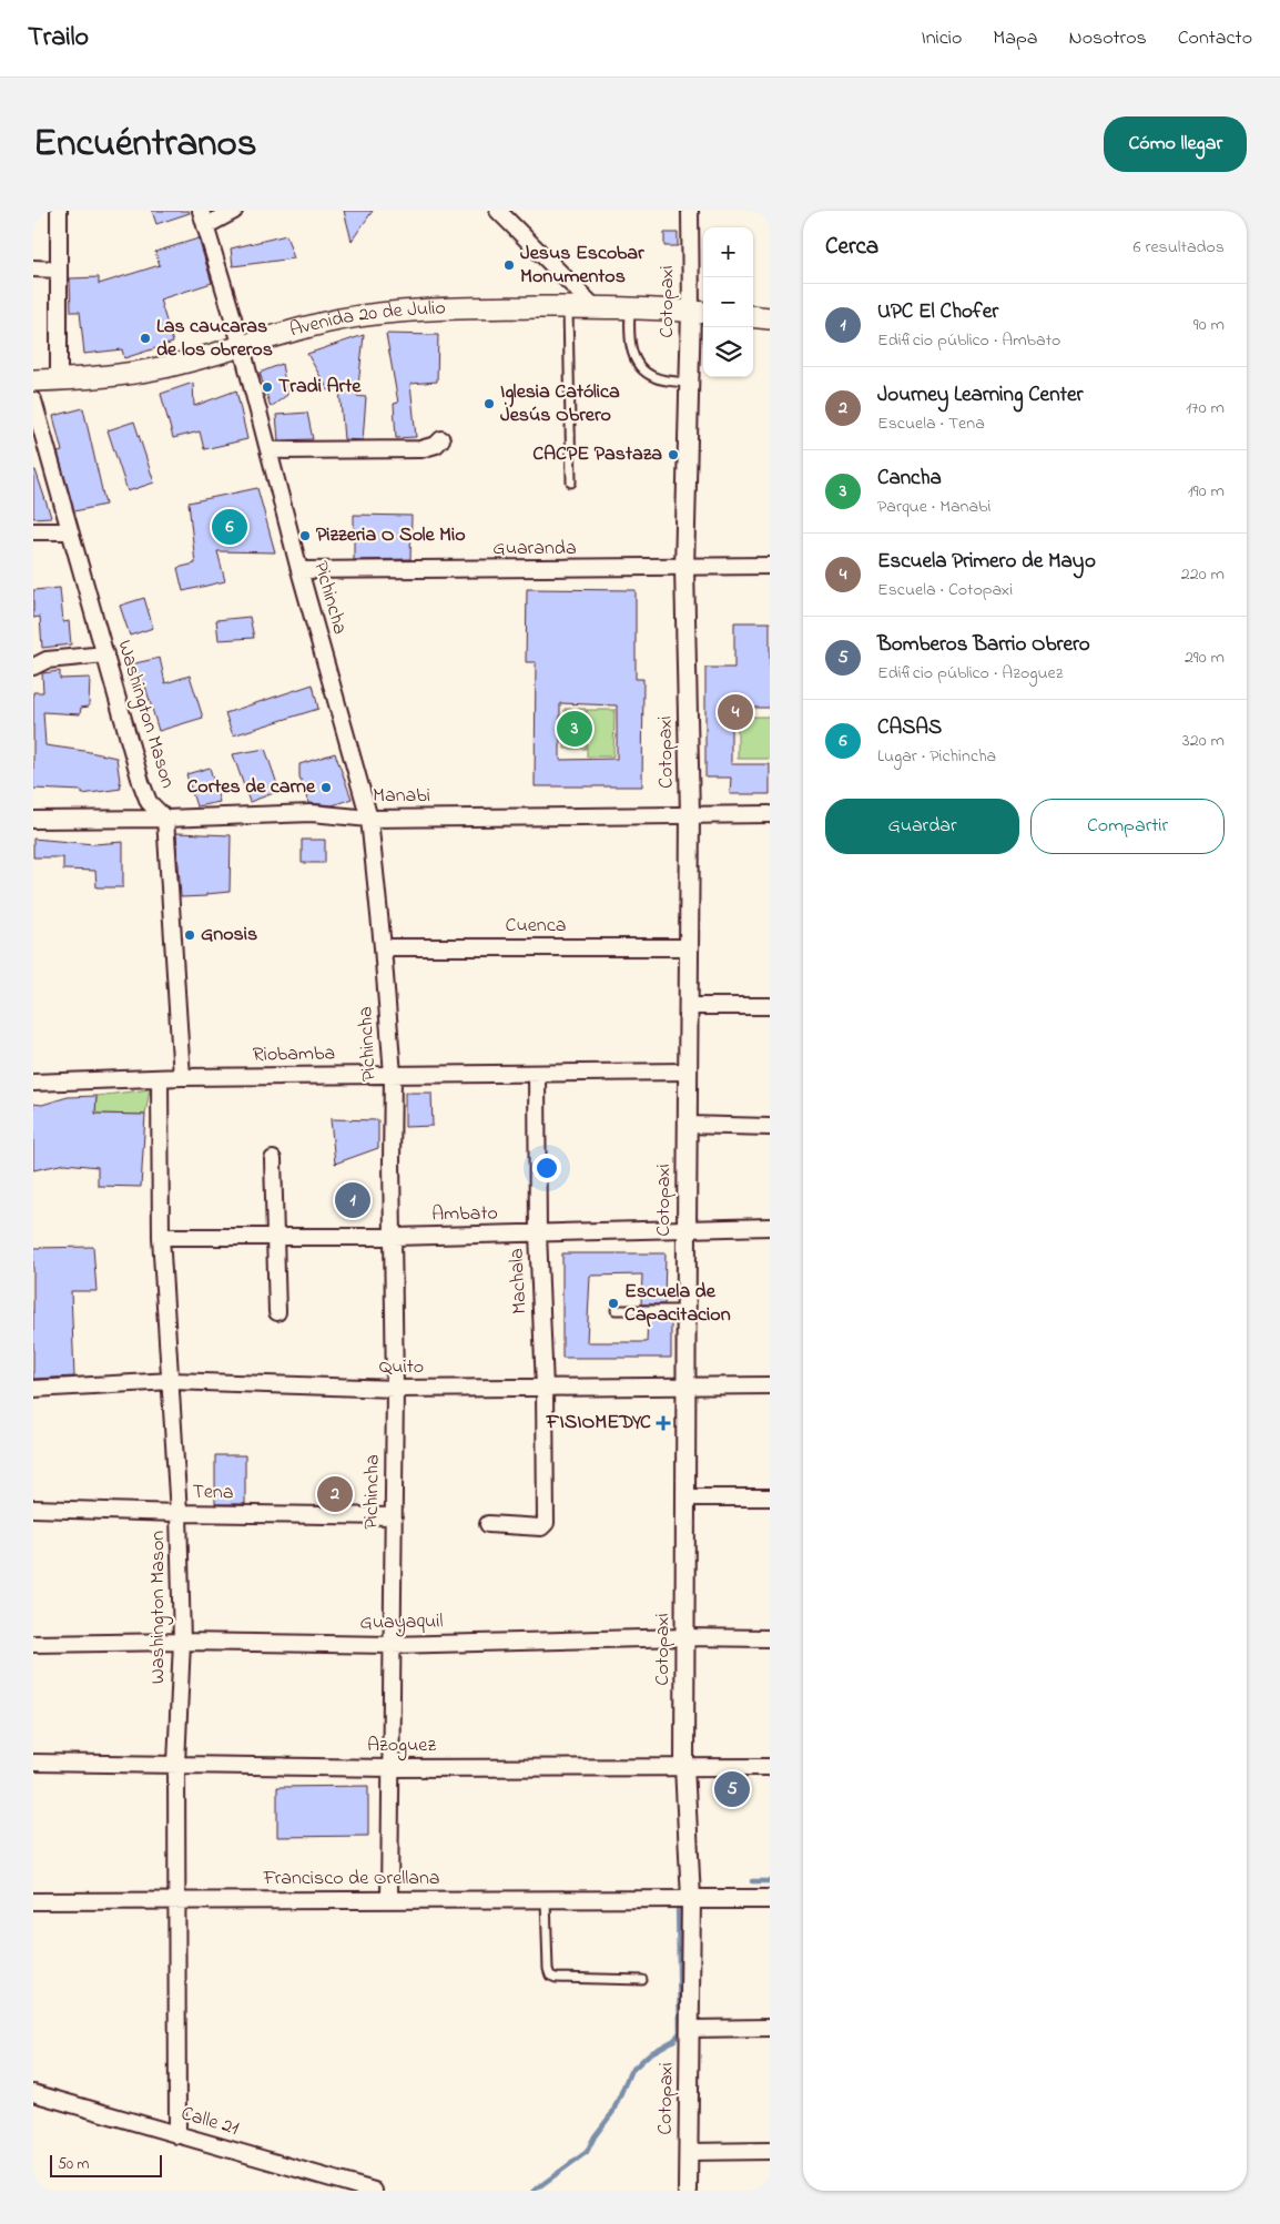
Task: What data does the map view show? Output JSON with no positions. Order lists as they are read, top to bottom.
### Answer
{
  "streets": {
    "main road": ["Avenida 20 de Julio"],
    "street": [
      "Cotopaxi",
      "Guaranda",
      "Pichincha",
      "Washington Mason",
      "Manabi",
      "Cuenca",
      "Riobamba",
      "Ambato",
      "Machala",
      "Quito",
      "Tena",
      "Guayaquil",
      "Azoguez",
      "Francisco de Orellana",
      "Calle 21"
    ]
  },
  "crossings": [
    ["Cotopaxi", "Avenida 20 de Julio"],
    ["Cotopaxi", "Guaranda"],
    ["Cotopaxi", "Manabi"],
    ["Cotopaxi", "Cuenca"],
    ["Cotopaxi", "Riobamba"],
    ["Cotopaxi", "Ambato"],
    ["Cotopaxi", "Quito"],
    ["Cotopaxi", "Guayaquil"],
    ["Cotopaxi", "Azoguez"],
    ["Cotopaxi", "Francisco de Orellana"],
    ["Avenida 20 de Julio", "Pichincha"],
    ["Guaranda", "Pichincha"],
    ["Pichincha", "Manabi"],
    ["Pichincha", "Cuenca"],
    ["Pichincha", "Riobamba"],
    ["Pichincha", "Ambato"],
    ["Pichincha", "Quito"],
    ["Pichincha", "Tena"],
    ["Pichincha", "Guayaquil"],
    ["Pichincha", "Azoguez"],
    ["Pichincha", "Francisco de Orellana"],
    ["Washington Mason", "Manabi"],
    ["Washington Mason", "Riobamba"],
    ["Washington Mason", "Ambato"],
    ["Washington Mason", "Quito"],
    ["Washington Mason", "Tena"],
    ["Washington Mason", "Guayaquil"],
    ["Washington Mason", "Azoguez"],
    ["Washington Mason", "Francisco de Orellana"],
    ["Washington Mason", "Calle 21"],
    ["Riobamba", "Machala"],
    ["Ambato", "Machala"],
    ["Machala", "Quito"]
  ],
  "places": {
    "other": [
      "Jesus Escobar Monumentos",
      "Las caucaras de los obreros",
      "Tradi Arte",
      "Iglesia Católica Jesús Obrero",
      "CACPE Pastaza",
      "Pizzeria O Sole Mio",
      "Cortes de carne",
      "Gnosis",
      "Escuela de Capacitacion"
    ],
    "health": ["FISIOMEDYC"]
  },
  "scale_bar": "50 m",
  "page": {
    "header": "Trailo",
    "nav": [
      "Inicio",
      "Mapa",
      "Nosotros",
      "Contacto"
    ],
    "title": "Encuéntranos",
    "buttons": [
      "Cómo llegar",
      ["Guardar", "Compartir"]
    ],
    "heading": ["Cerca", "6 resultados"],
    "map_buttons": ["+", "−"],
    "list": [
      {
        "mark": "1",
        "name": "UPC El Chofer",
        "note": "Edificio público · Ambato",
        "value": "90 m"
      },
      {
        "mark": "2",
        "name": "Journey Learning Center",
        "note": "Escuela · Tena",
        "value": "170 m"
      },
      {
        "mark": "3",
        "name": "Cancha",
        "note": "Parque · Manabi",
        "value": "190 m"
      },
      {
        "mark": "4",
        "name": "Escuela Primero de Mayo",
        "note": "Escuela · Cotopaxi",
        "value": "220 m"
      },
      {
        "mark": "5",
        "name": "Bomberos Barrio Obrero",
        "note": "Edificio público · Azoguez",
        "value": "290 m"
      },
      {
        "mark": "6",
        "name": "CASAS",
        "note": "Lugar · Pichincha",
        "value": "320 m"
      }
    ],
    "pins": [
      "6",
      "4",
      "3",
      "1",
      "2",
      "5"
    ],
    "scale": "50 m"
  }
}
